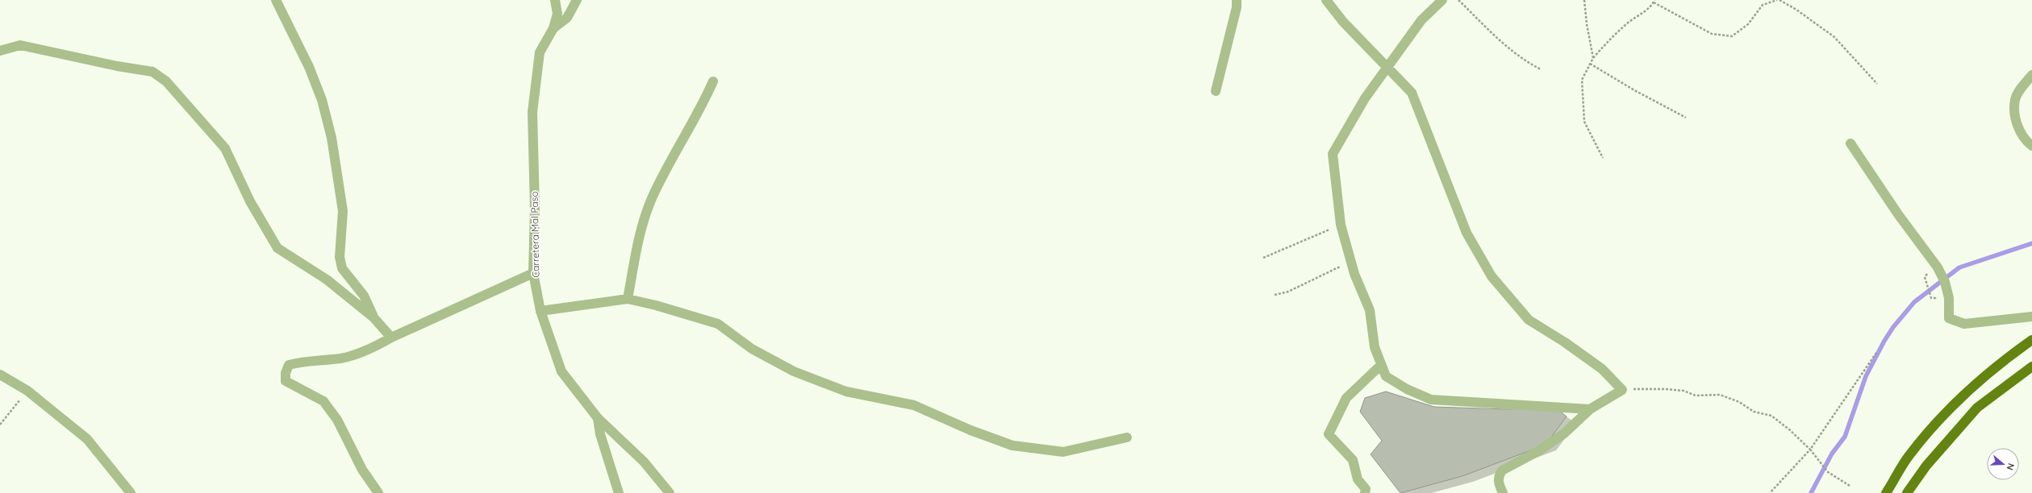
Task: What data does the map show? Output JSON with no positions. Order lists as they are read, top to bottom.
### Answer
{
  "streets": {
    "street": ["Carretera Mal Paso"]
  },
  "north": "right"
}
